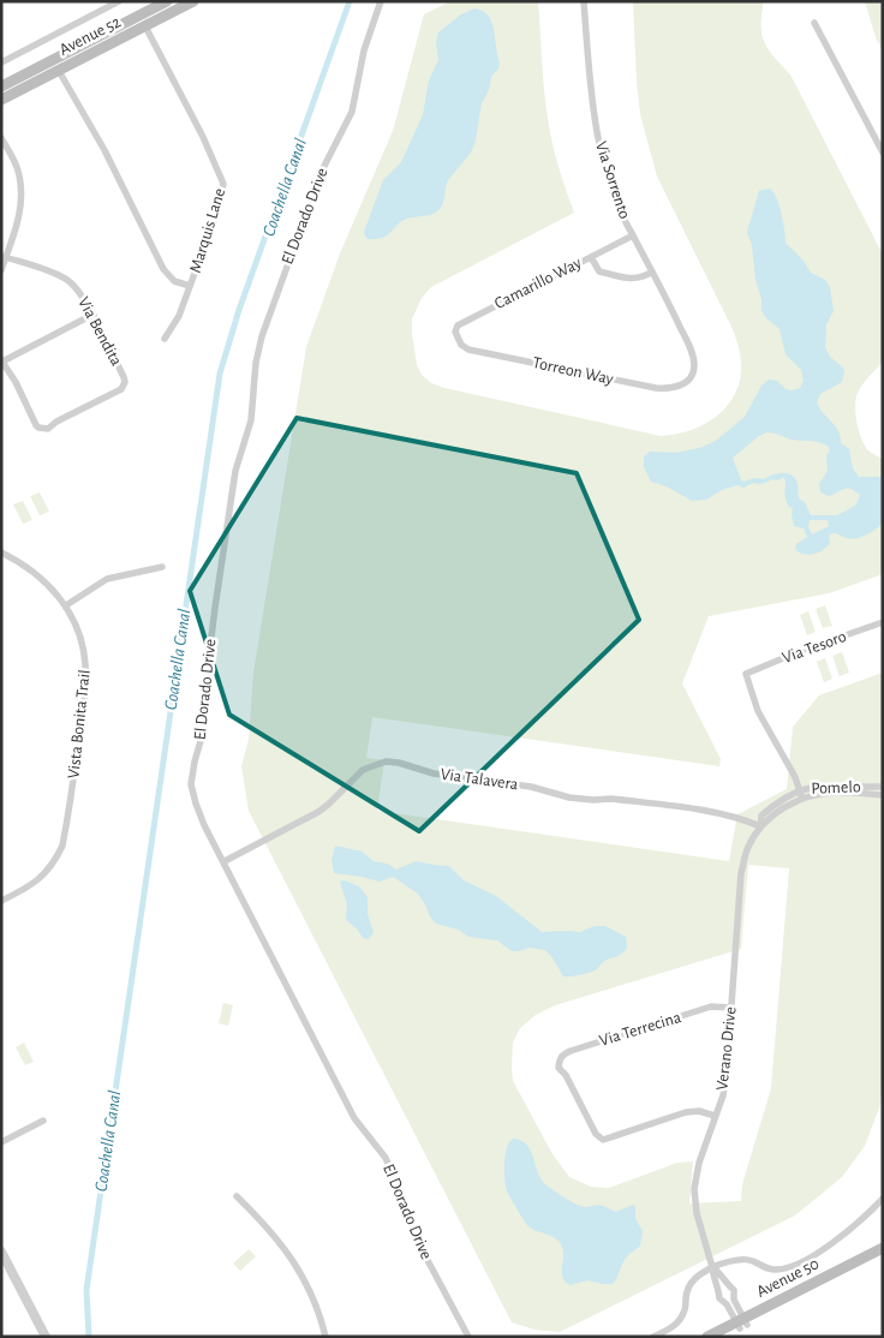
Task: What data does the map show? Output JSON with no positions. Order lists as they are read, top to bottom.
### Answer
{
  "streets": {
    "main road": ["Avenue 52", "Avenue 50"],
    "street": [
      "Via Sorrento",
      "El Dorado Drive",
      "Marquis Lane",
      "Camarillo Way",
      "Via Bendita",
      "Torreon Way",
      "Via Tesoro",
      "Vista Bonita Trail",
      "Via Talavera",
      "Pomelo",
      "Via Terrecina",
      "Verano Drive"
    ]
  },
  "crossings": [
    ["Avenue 52", "Marquis Lane"],
    ["Via Sorrento", "Camarillo Way"],
    ["Via Sorrento", "Torreon Way"],
    ["El Dorado Drive", "Via Talavera"],
    ["Camarillo Way", "Torreon Way"],
    ["Via Tesoro", "Pomelo"],
    ["Via Talavera", "Pomelo"],
    ["Via Talavera", "Verano Drive"],
    ["Pomelo", "Verano Drive"],
    ["Via Terrecina", "Verano Drive"],
    ["Verano Drive", "Avenue 50"]
  ],
  "water": ["Coachella Canal"]
}
